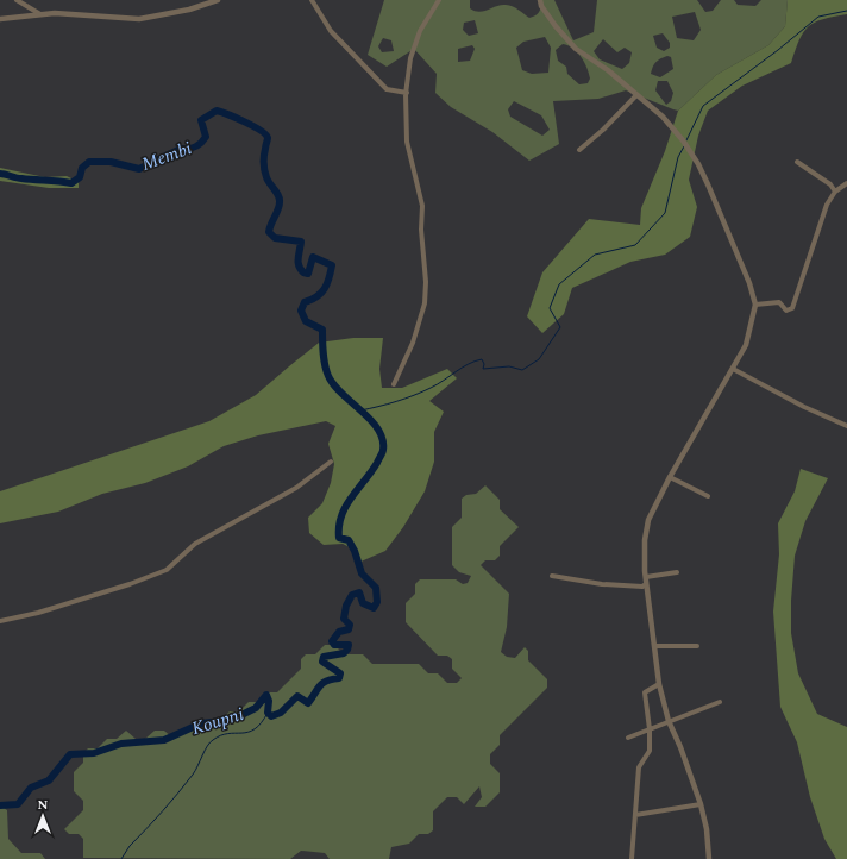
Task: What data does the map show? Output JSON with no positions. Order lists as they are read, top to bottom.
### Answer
{
  "water": ["Membi", "Koupni"],
  "north": "top"
}
